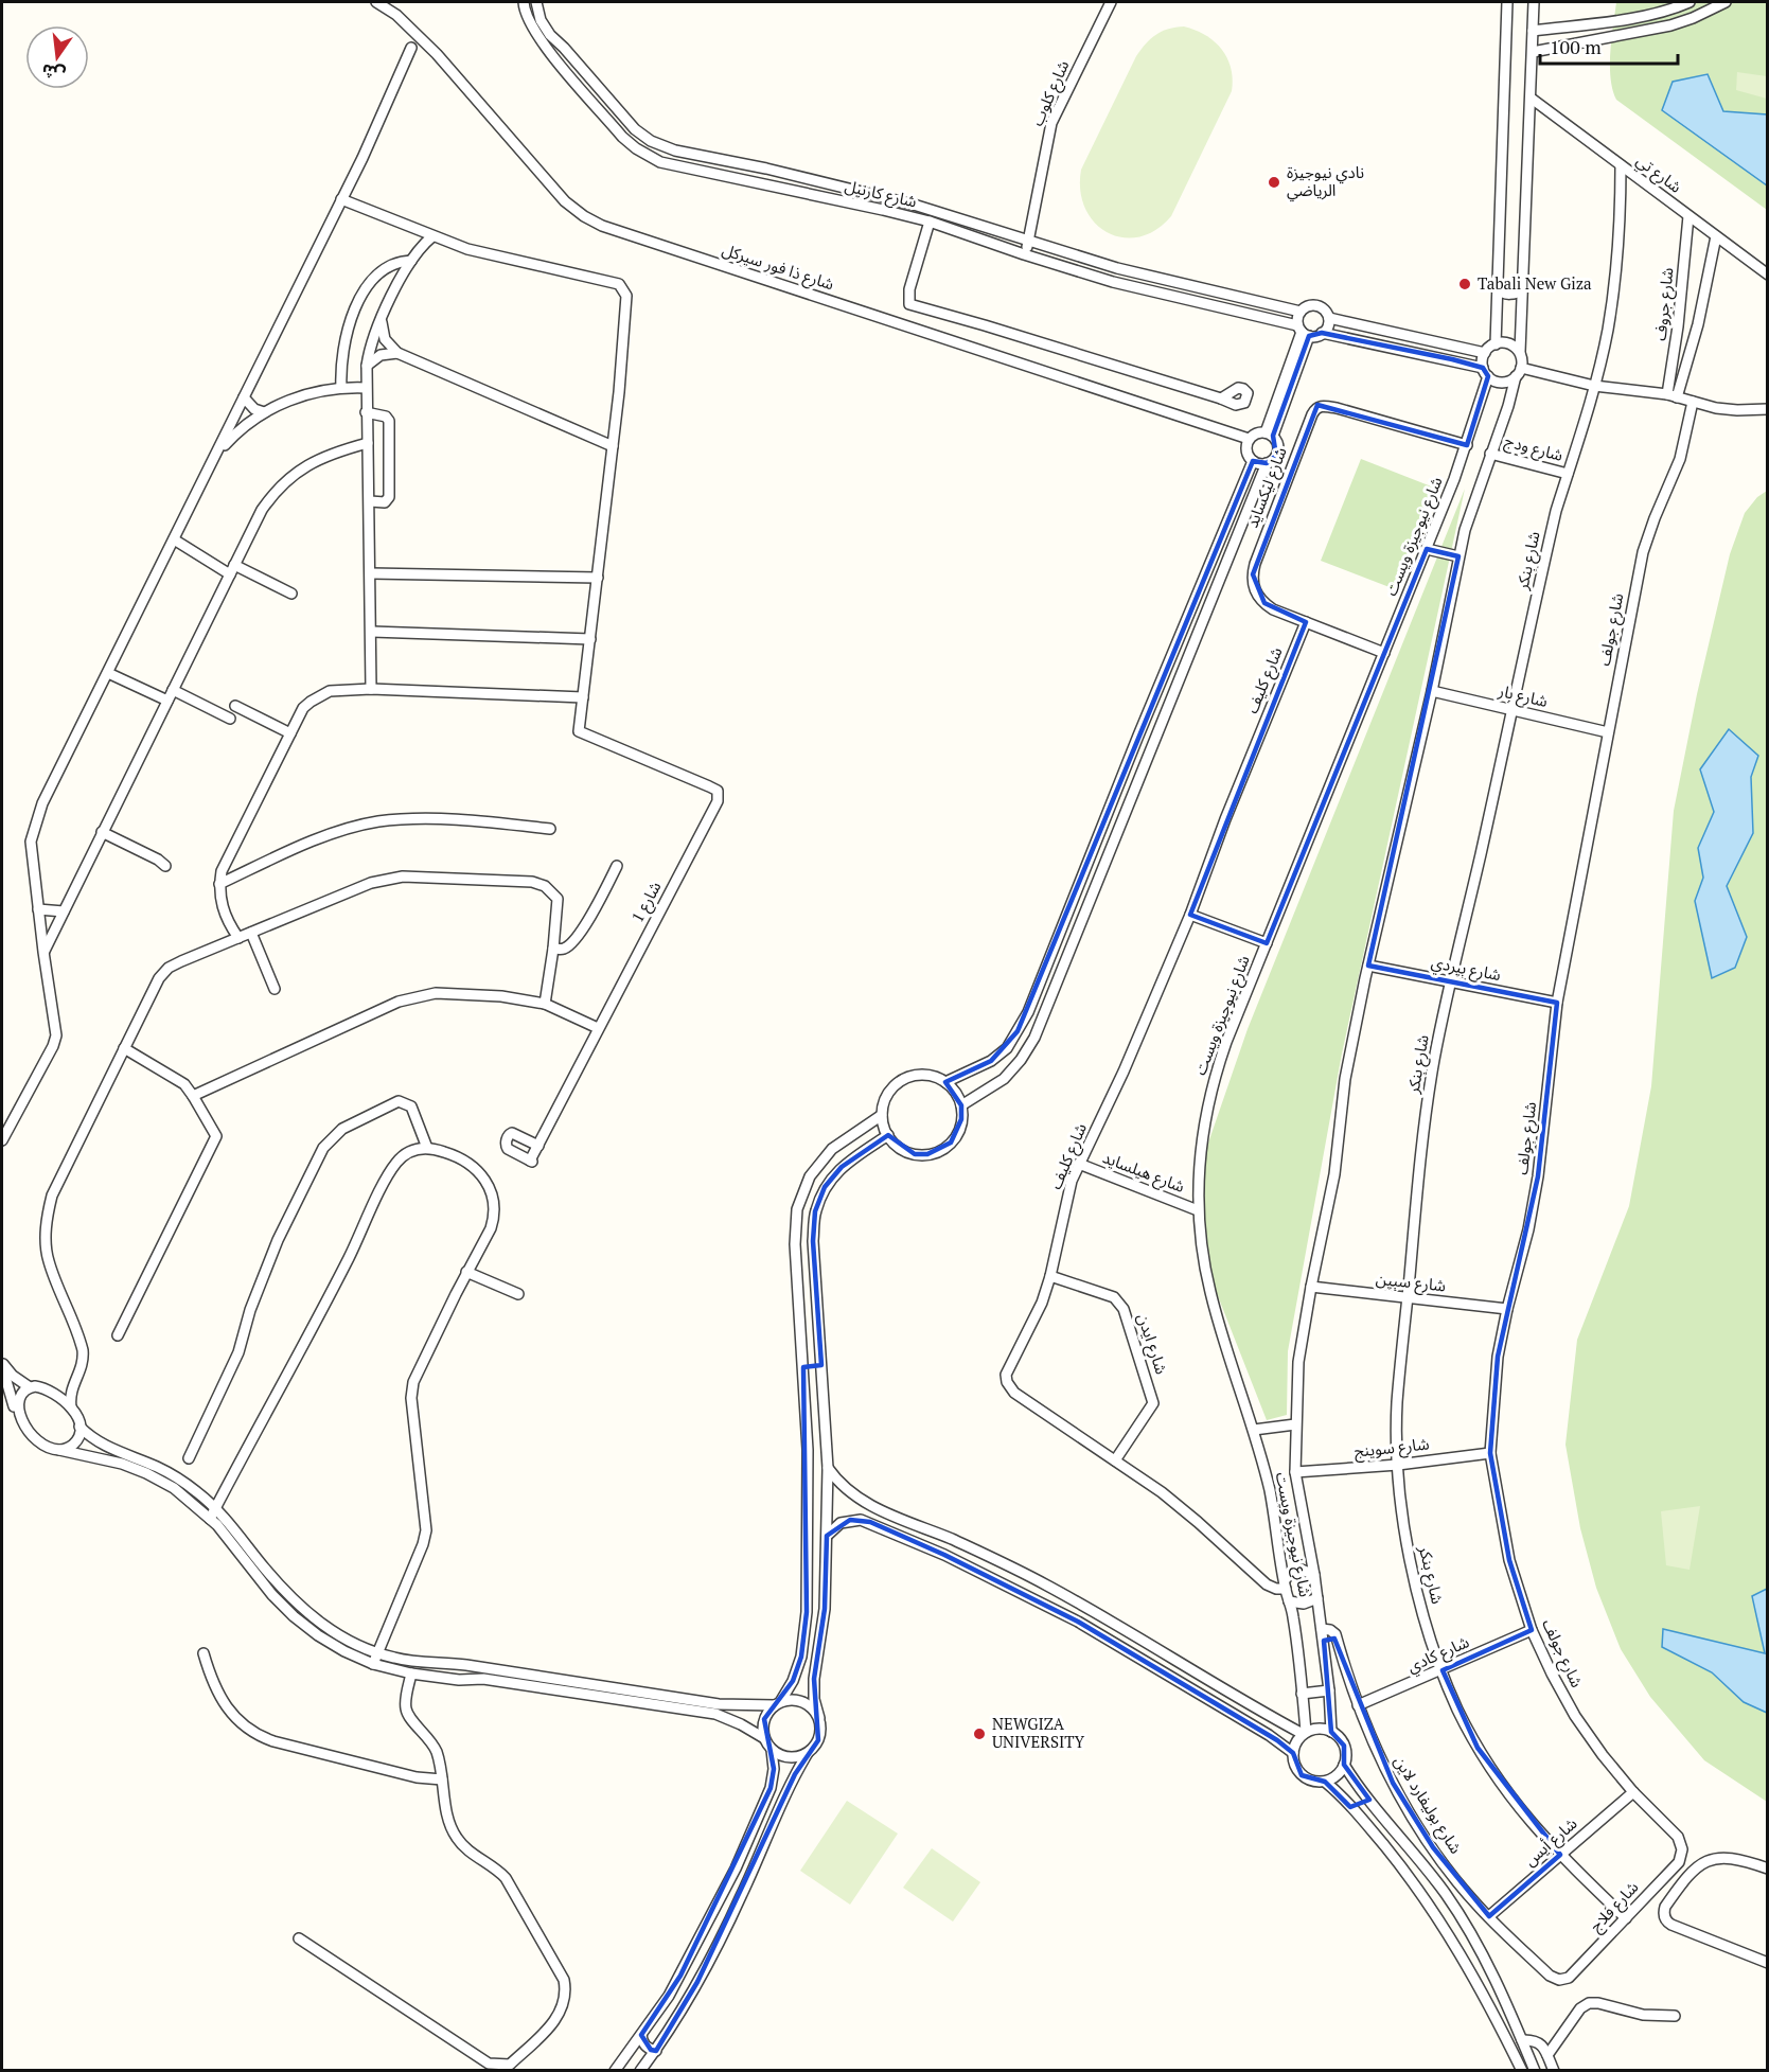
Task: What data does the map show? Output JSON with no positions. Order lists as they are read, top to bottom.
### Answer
{
  "streets": {
    "street": [
      "شارع كلوب",
      "شارع تي",
      "شارع كارنيل",
      "شارع ذا فور سيركل",
      "شارع جروف",
      "شارع ودج",
      "شارع ليكسايد",
      "شارع نيوجيزة ويست",
      "شارع بنكر",
      "شارع جولف",
      "شارع كليف",
      "شارع بار",
      "شارع 1",
      "شارع بيردي",
      "شارع هيلسايد",
      "شارع سبين",
      "شارع ايدن",
      "شارع سوينج",
      "شارع كادي",
      "شارع بوليفارد لاين",
      "شارع أيس",
      "شارع فلاج"
    ]
  },
  "crossings": [
    ["شارع كلوب", "شارع كارنيل"],
    ["شارع تي", "شارع جروف"],
    ["شارع تي", "شارع بنكر"],
    ["شارع ودج", "شارع نيوجيزة ويست"],
    ["شارع ودج", "شارع بنكر"],
    ["شارع ليكسايد", "شارع نيوجيزة ويست"],
    ["شارع ليكسايد", "شارع كليف"],
    ["شارع نيوجيزة ويست", "شارع كليف"],
    ["شارع نيوجيزة ويست", "شارع بار"],
    ["شارع نيوجيزة ويست", "شارع بيردي"],
    ["شارع نيوجيزة ويست", "شارع هيلسايد"],
    ["شارع نيوجيزة ويست", "شارع سبين"],
    ["شارع نيوجيزة ويست", "شارع سوينج"],
    ["شارع نيوجيزة ويست", "شارع بوليفارد لاين"],
    ["شارع بنكر", "شارع بار"],
    ["شارع بنكر", "شارع بيردي"],
    ["شارع بنكر", "شارع سبين"],
    ["شارع بنكر", "شارع سوينج"],
    ["شارع بنكر", "شارع كادي"],
    ["شارع بنكر", "شارع أيس"],
    ["شارع بنكر", "شارع فلاج"],
    ["شارع جولف", "شارع بار"],
    ["شارع جولف", "شارع بيردي"],
    ["شارع جولف", "شارع سبين"],
    ["شارع جولف", "شارع سوينج"],
    ["شارع جولف", "شارع كادي"],
    ["شارع جولف", "شارع أيس"],
    ["شارع جولف", "شارع فلاج"],
    ["شارع كليف", "شارع هيلسايد"],
    ["شارع كليف", "شارع ايدن"],
    ["شارع كادي", "شارع بوليفارد لاين"],
    ["شارع بوليفارد لاين", "شارع أيس"],
    ["شارع بوليفارد لاين", "شارع فلاج"]
  ],
  "places": ["نادي نيوجيزة الرياضي", "Tabali New Giza", "NEWGIZA UNIVERSITY"],
  "scale_bar": "100 m",
  "north": "bottom"
}
